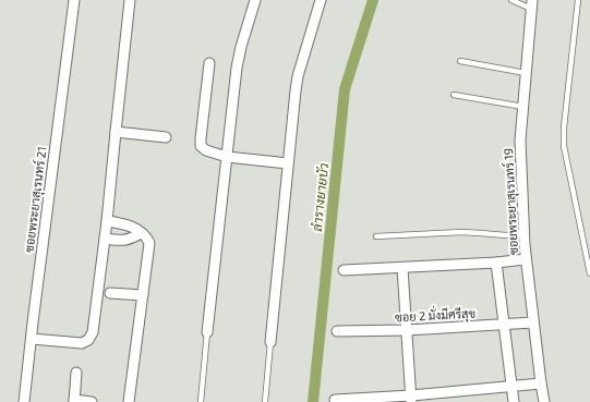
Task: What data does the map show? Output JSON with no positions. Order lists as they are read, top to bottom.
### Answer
{
  "streets": {
    "street": ["ซอยพระยาสุเรนทร์ 21", "ซอยพระยาสุเรนทร์ 19", "ซอย 2 มั่งมีศรีสุข"]
  },
  "crossings": [
    ["ซอยพระยาสุเรนทร์ 19", "ซอย 2 มั่งมีศรีสุข"]
  ],
  "water": ["ลำรางยายบัว"]
}
